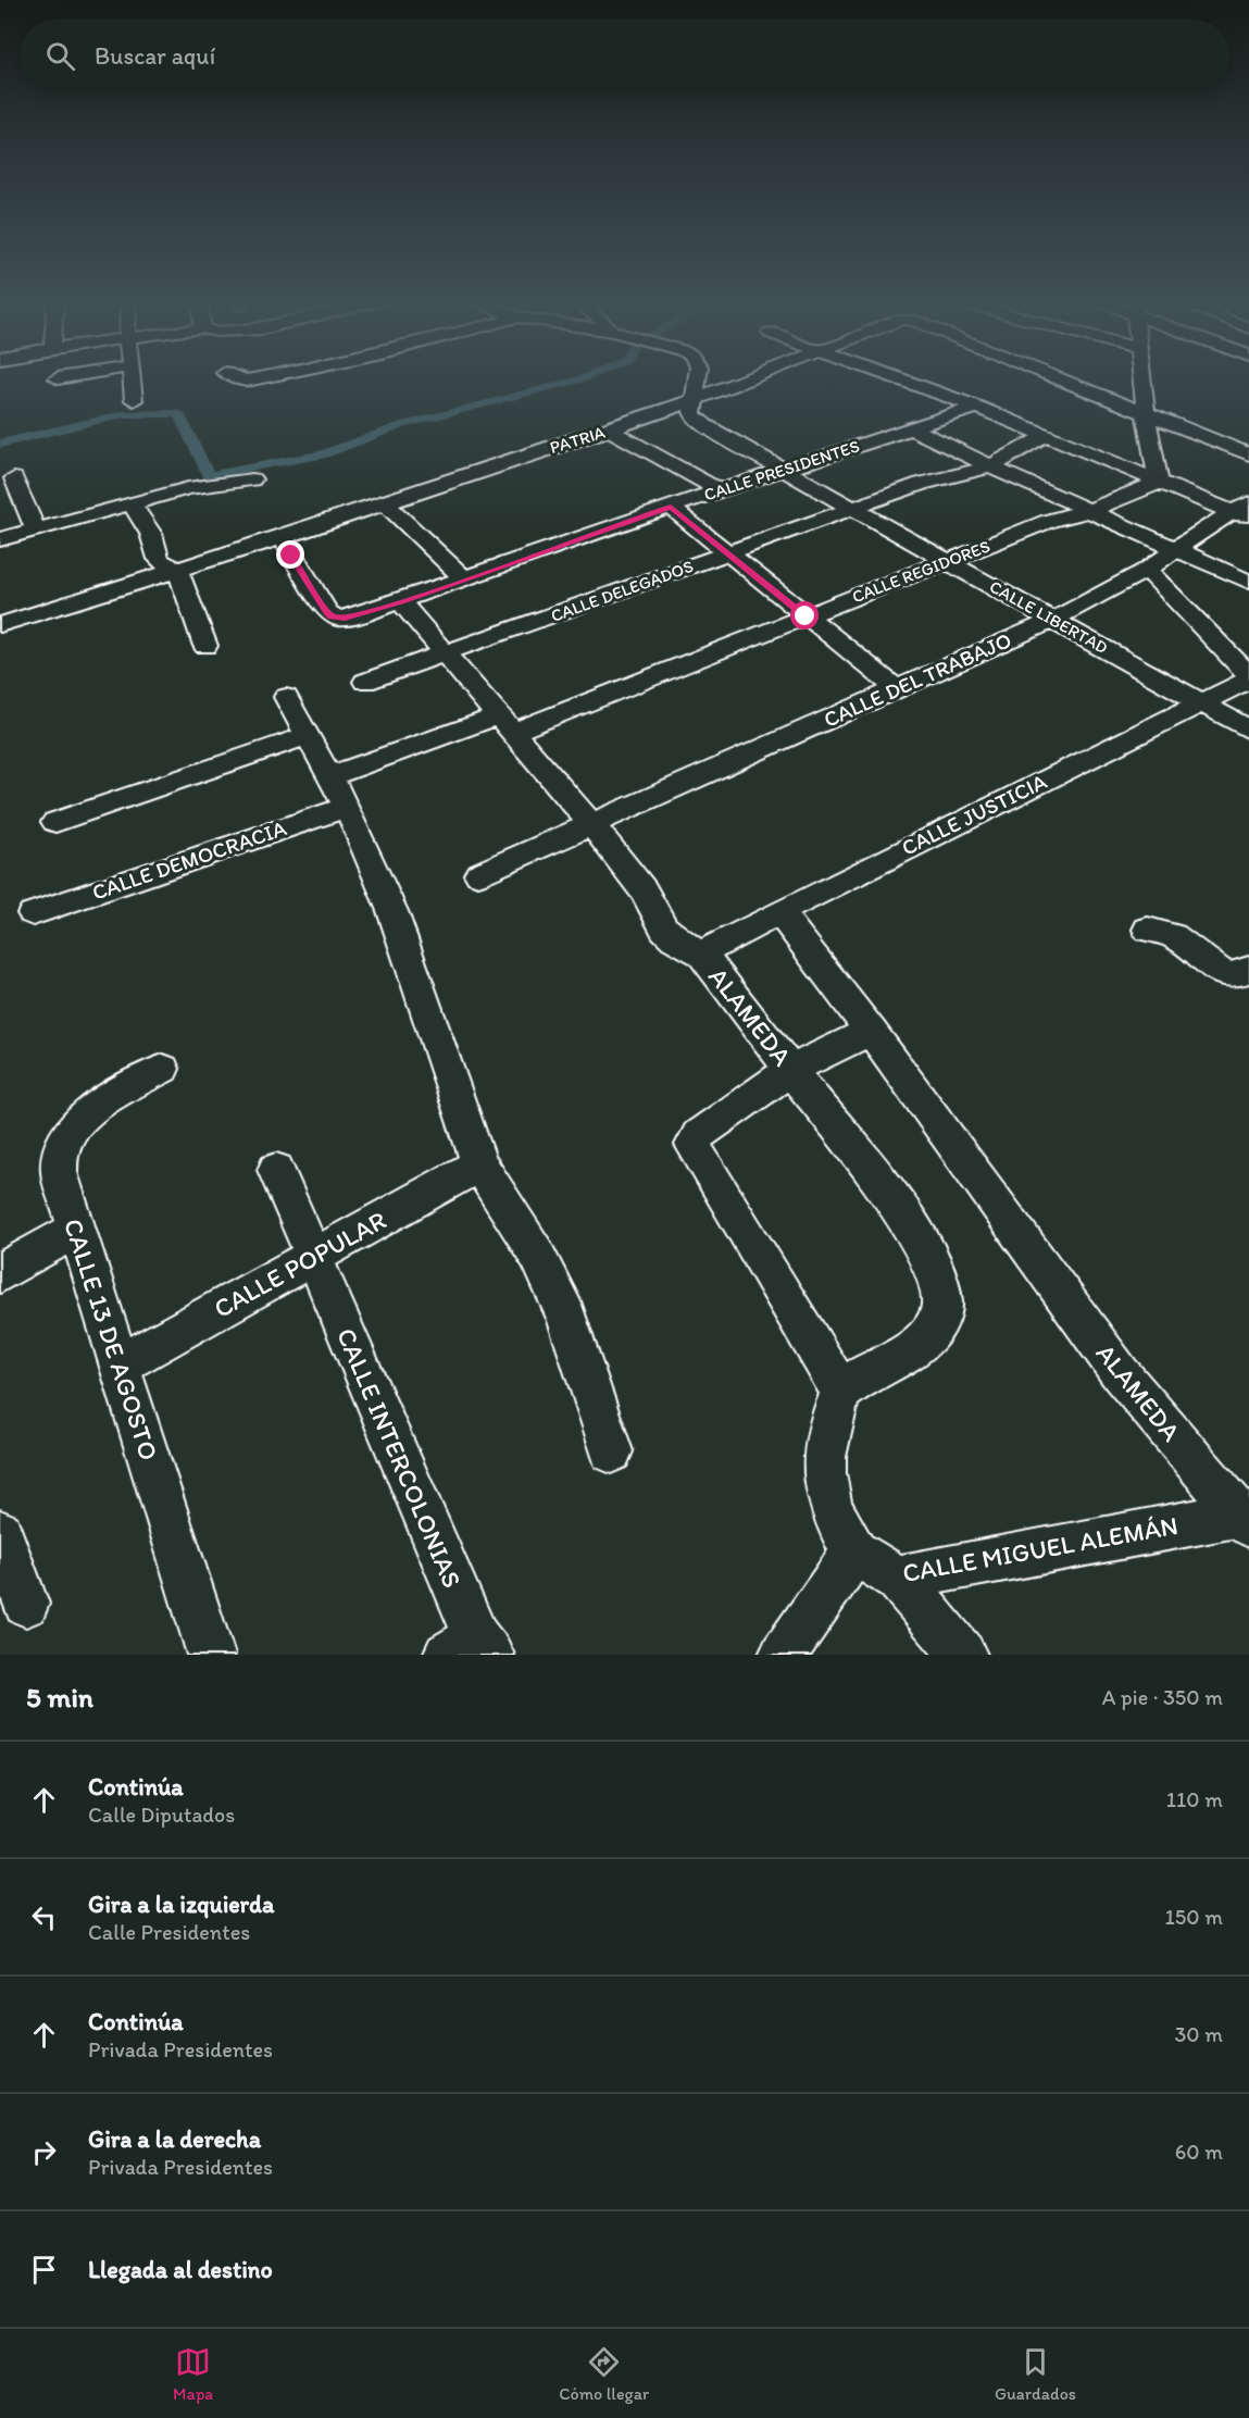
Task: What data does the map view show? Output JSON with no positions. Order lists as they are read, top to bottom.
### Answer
{
  "streets": {
    "street": [
      "PATRIA",
      "CALLE PRESIDENTES",
      "CALLE REGIDORES",
      "CALLE DELEGADOS",
      "CALLE LIBERTAD",
      "CALLE DEL TRABAJO",
      "CALLE JUSTICIA",
      "CALLE DEMOCRACIA",
      "ALAMEDA",
      "CALLE POPULAR",
      "CALLE 13 DE AGOSTO",
      "CALLE INTERCOLONIAS",
      "CALLE MIGUEL ALEMÁN"
    ]
  },
  "crossings": [
    ["PATRIA", "CALLE PRESIDENTES"],
    ["PATRIA", "CALLE LIBERTAD"],
    ["CALLE PRESIDENTES", "CALLE LIBERTAD"],
    ["CALLE PRESIDENTES", "ALAMEDA"],
    ["CALLE REGIDORES", "CALLE LIBERTAD"],
    ["CALLE REGIDORES", "ALAMEDA"],
    ["CALLE DELEGADOS", "CALLE LIBERTAD"],
    ["CALLE DELEGADOS", "ALAMEDA"],
    ["CALLE LIBERTAD", "CALLE DEL TRABAJO"],
    ["CALLE LIBERTAD", "CALLE JUSTICIA"],
    ["CALLE DEL TRABAJO", "ALAMEDA"],
    ["CALLE JUSTICIA", "ALAMEDA"],
    ["ALAMEDA", "CALLE MIGUEL ALEMÁN"],
    ["CALLE POPULAR", "CALLE 13 DE AGOSTO"],
    ["CALLE POPULAR", "CALLE INTERCOLONIAS"]
  ],
  "page": {
    "search": "Buscar aquí",
    "heading": ["5 min", "A pie · 350 m"],
    "list": [
      ["Continúa", "Calle Diputados", "110 m"],
      ["Gira a la izquierda", "Calle Presidentes", "150 m"],
      ["Continúa", "Privada Presidentes", "30 m"],
      ["Gira a la derecha", "Privada Presidentes", "60 m"],
      "Llegada al destino"
    ],
    "nav": ["Mapa", "Cómo llegar", "Guardados"]
  }
}
